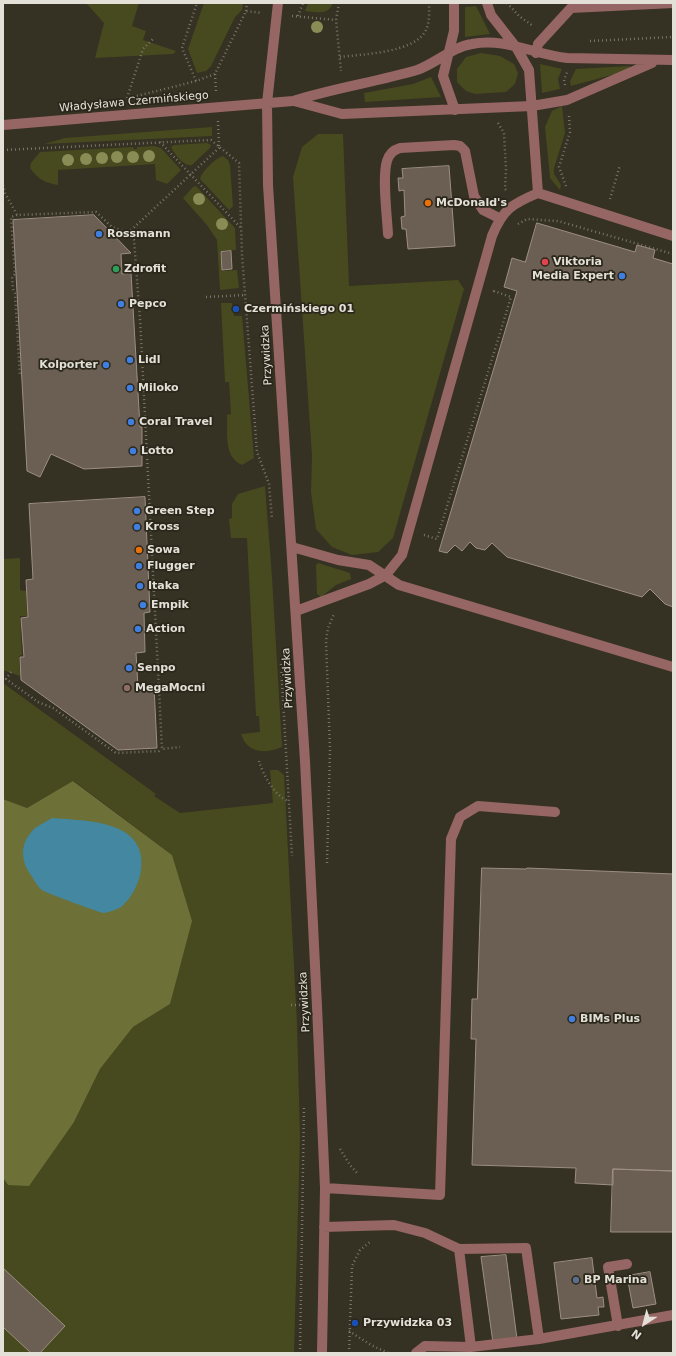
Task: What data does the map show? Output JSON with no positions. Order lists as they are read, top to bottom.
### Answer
{
  "streets": {
    "street": ["Władysława Czermińskiego", "Przywidzka"]
  },
  "crossings": [
    ["Władysława Czermińskiego", "Przywidzka"]
  ],
  "places": [
    "McDonald's",
    "Rossmann",
    "Viktoria",
    "Zdrofit",
    "Media Expert",
    "Pepco",
    "Czermińskiego 01",
    "Lidl",
    "Kolporter",
    "Miloko",
    "Coral Travel",
    "Lotto",
    "Green Step",
    "Kross",
    "Sowa",
    "Flugger",
    "Itaka",
    "Empik",
    "Action",
    "Senpo",
    "MegaMocni",
    "BIMs Plus",
    "BP Marina",
    "Przywidzka 03"
  ],
  "north": "bottom left"
}
